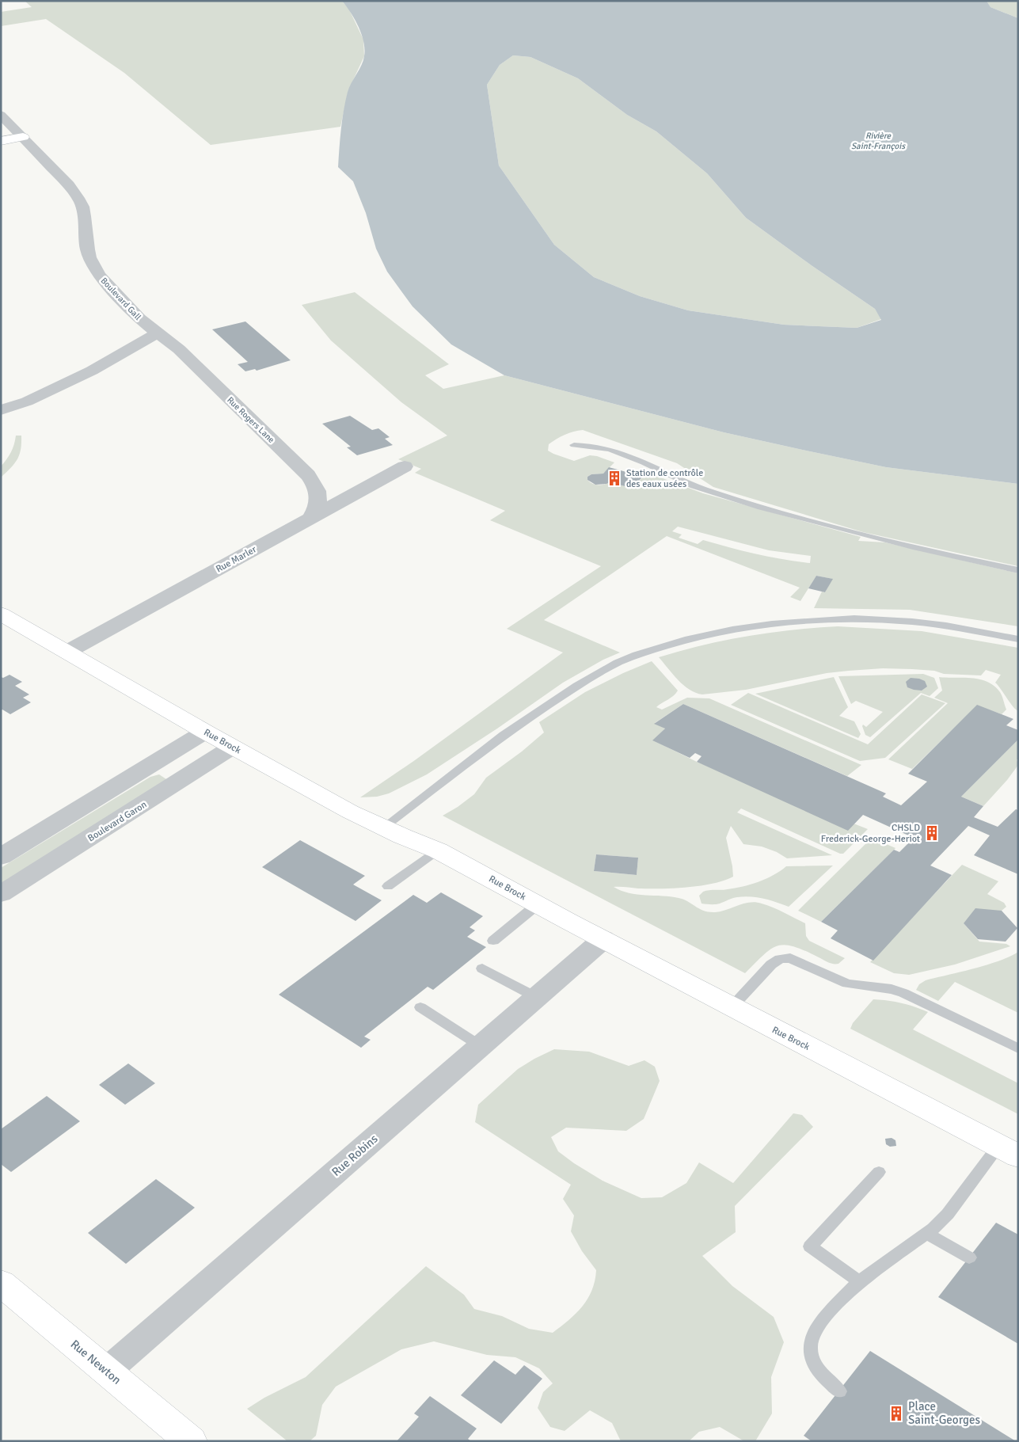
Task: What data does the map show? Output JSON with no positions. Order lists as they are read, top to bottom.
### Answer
{
  "streets": {
    "street": [
      "Boulevard Gall",
      "Rue Rogers Lane",
      "Rue Marler",
      "Rue Brock",
      "Boulevard Garon",
      "Rue Robins",
      "Rue Newton"
    ]
  },
  "crossings": [
    ["Boulevard Gall", "Rue Rogers Lane"],
    ["Rue Rogers Lane", "Rue Marler"],
    ["Rue Marler", "Rue Brock"],
    ["Rue Brock", "Boulevard Garon"],
    ["Rue Brock", "Rue Robins"],
    ["Rue Robins", "Rue Newton"]
  ],
  "water": ["Rivière Saint-François"],
  "places": {
    "building": ["Station de contrôle des eaux usées", "CHSLD Frederick-George-Heriot", "Place Saint-Georges"]
  }
}
